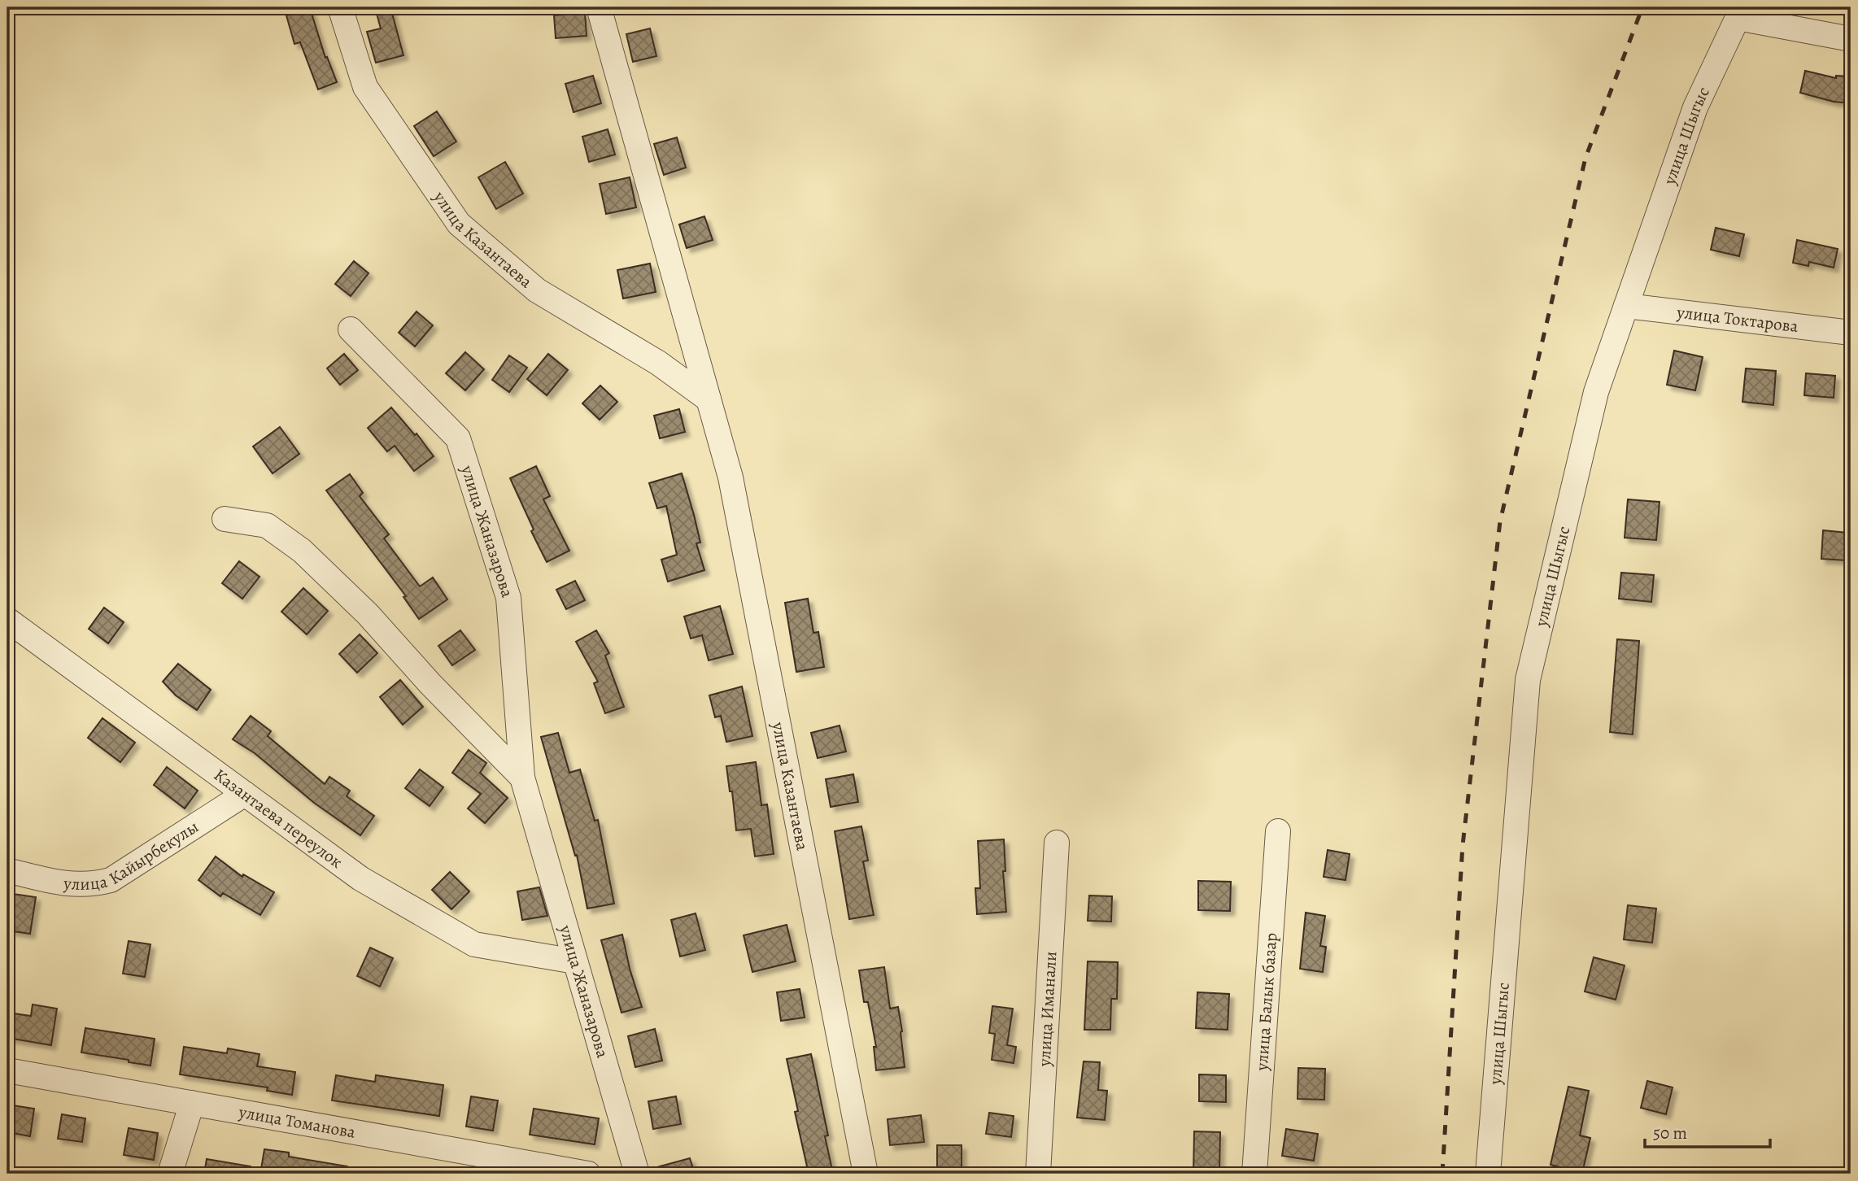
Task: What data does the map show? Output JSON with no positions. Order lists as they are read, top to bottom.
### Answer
{
  "streets": {
    "street": [
      "улица Шыгыс",
      "улица Казантаева",
      "улица Токтарова",
      "улица Жаназарова",
      "Казантаева переулок",
      "улица Кайырбекулы",
      "улица Балык базар",
      "улица Иманали",
      "улица Томанова"
    ]
  },
  "crossings": [
    ["улица Шыгыс", "улица Токтарова"],
    ["улица Жаназарова", "Казантаева переулок"],
    ["Казантаева переулок", "улица Кайырбекулы"]
  ],
  "scale_bar": "50 m"
}
